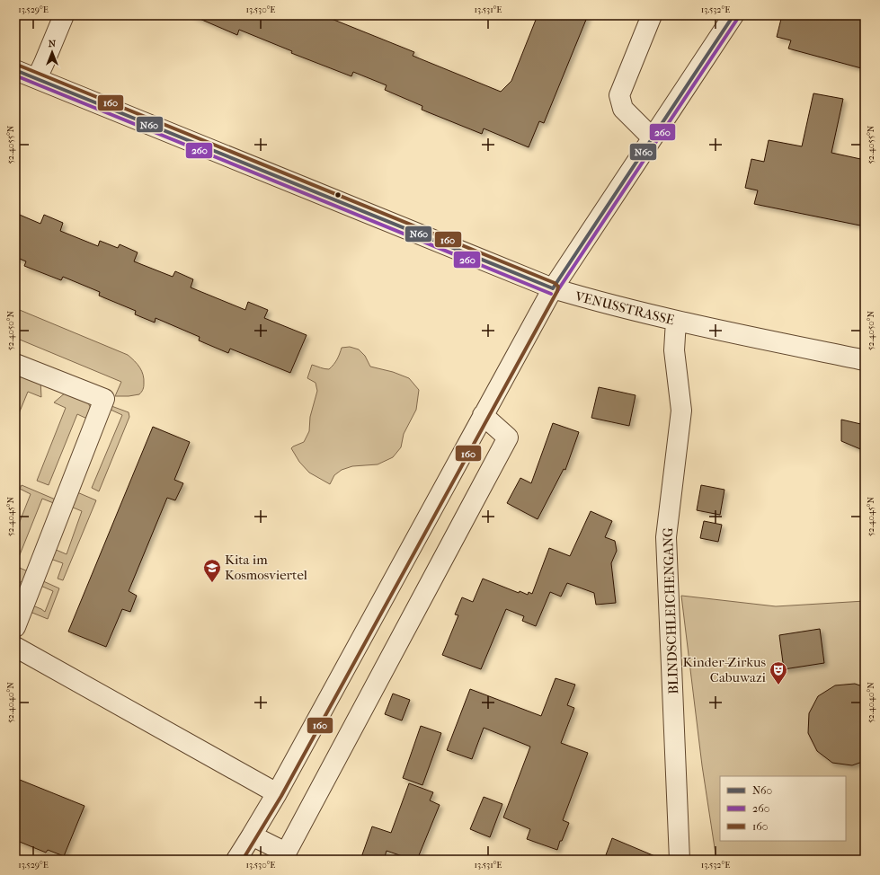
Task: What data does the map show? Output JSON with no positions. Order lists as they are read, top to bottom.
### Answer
{
  "streets": {
    "street": ["VENUSSTRASSE", "BLINDSCHLEICHENGANG"]
  },
  "crossings": [
    ["VENUSSTRASSE", "BLINDSCHLEICHENGANG"]
  ],
  "places": {
    "school or university": ["Kita im Kosmosviertel"],
    "theatre": ["Kinder-Zirkus Cabuwazi"]
  },
  "lines": ["transit line N60", "transit line 260", "transit line 160"],
  "legend": ["N60", "260", "160"],
  "north": "top",
  "coordinates": [
    "13.529°E",
    "13.530°E",
    "13.531°E",
    "13.532°E",
    "52.4055°N",
    "52.4050°N",
    "52.4045°N",
    "52.4040°N"
  ]
}
